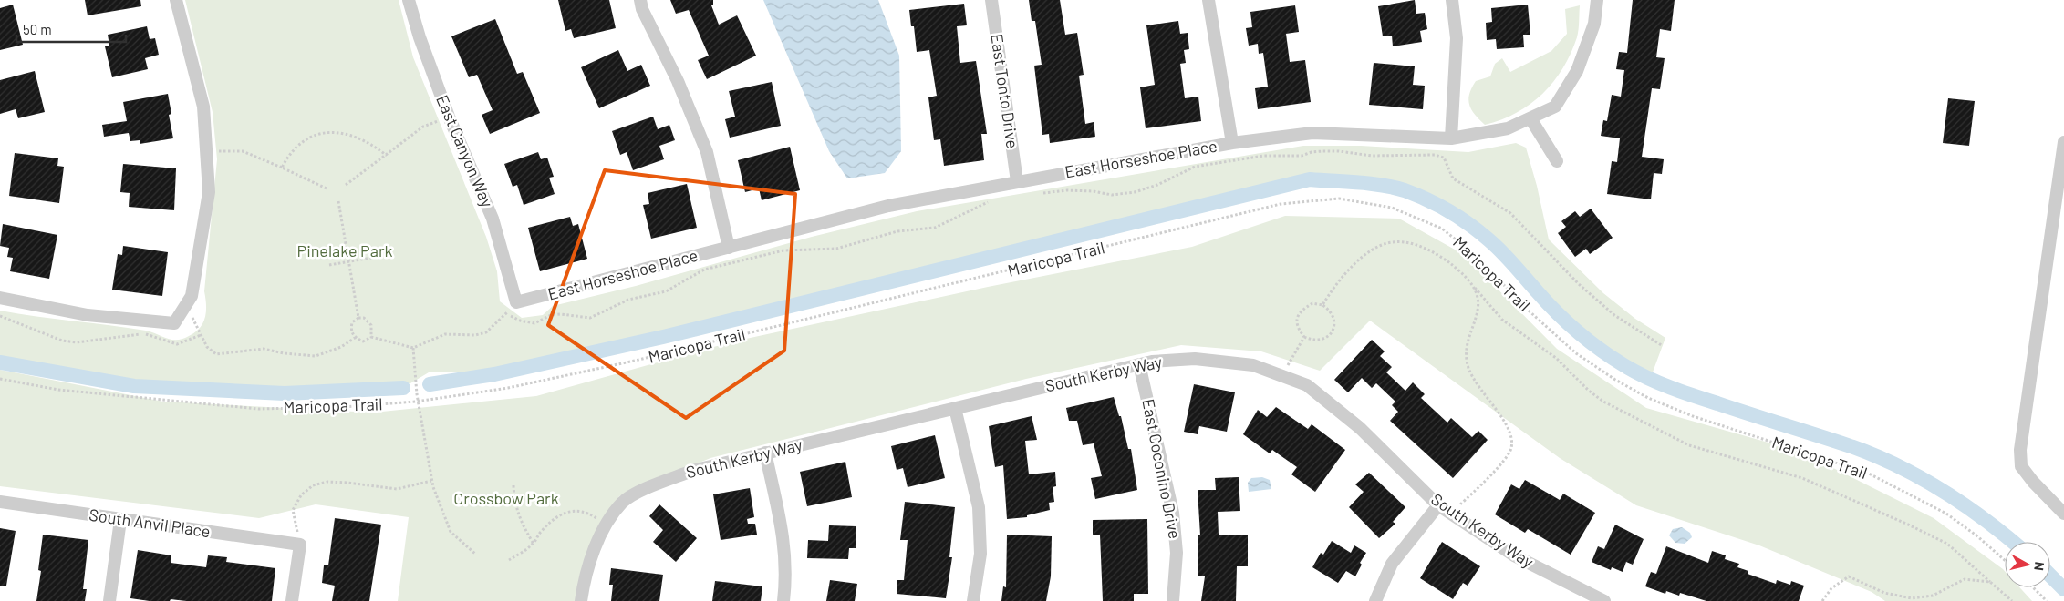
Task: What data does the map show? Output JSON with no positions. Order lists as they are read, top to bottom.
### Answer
{
  "streets": {
    "street": [
      "East Tonto Drive",
      "East Canyon Way",
      "East Horseshoe Place",
      "South Kerby Way",
      "East Coconino Drive",
      "South Anvil Place"
    ],
    "path": ["Maricopa Trail"]
  },
  "crossings": [
    ["East Tonto Drive", "East Horseshoe Place"],
    ["East Canyon Way", "East Horseshoe Place"],
    ["South Kerby Way", "East Coconino Drive"]
  ],
  "parks": ["Pinelake Park", "Crossbow Park"],
  "scale_bar": "50 m",
  "north": "right"
}
